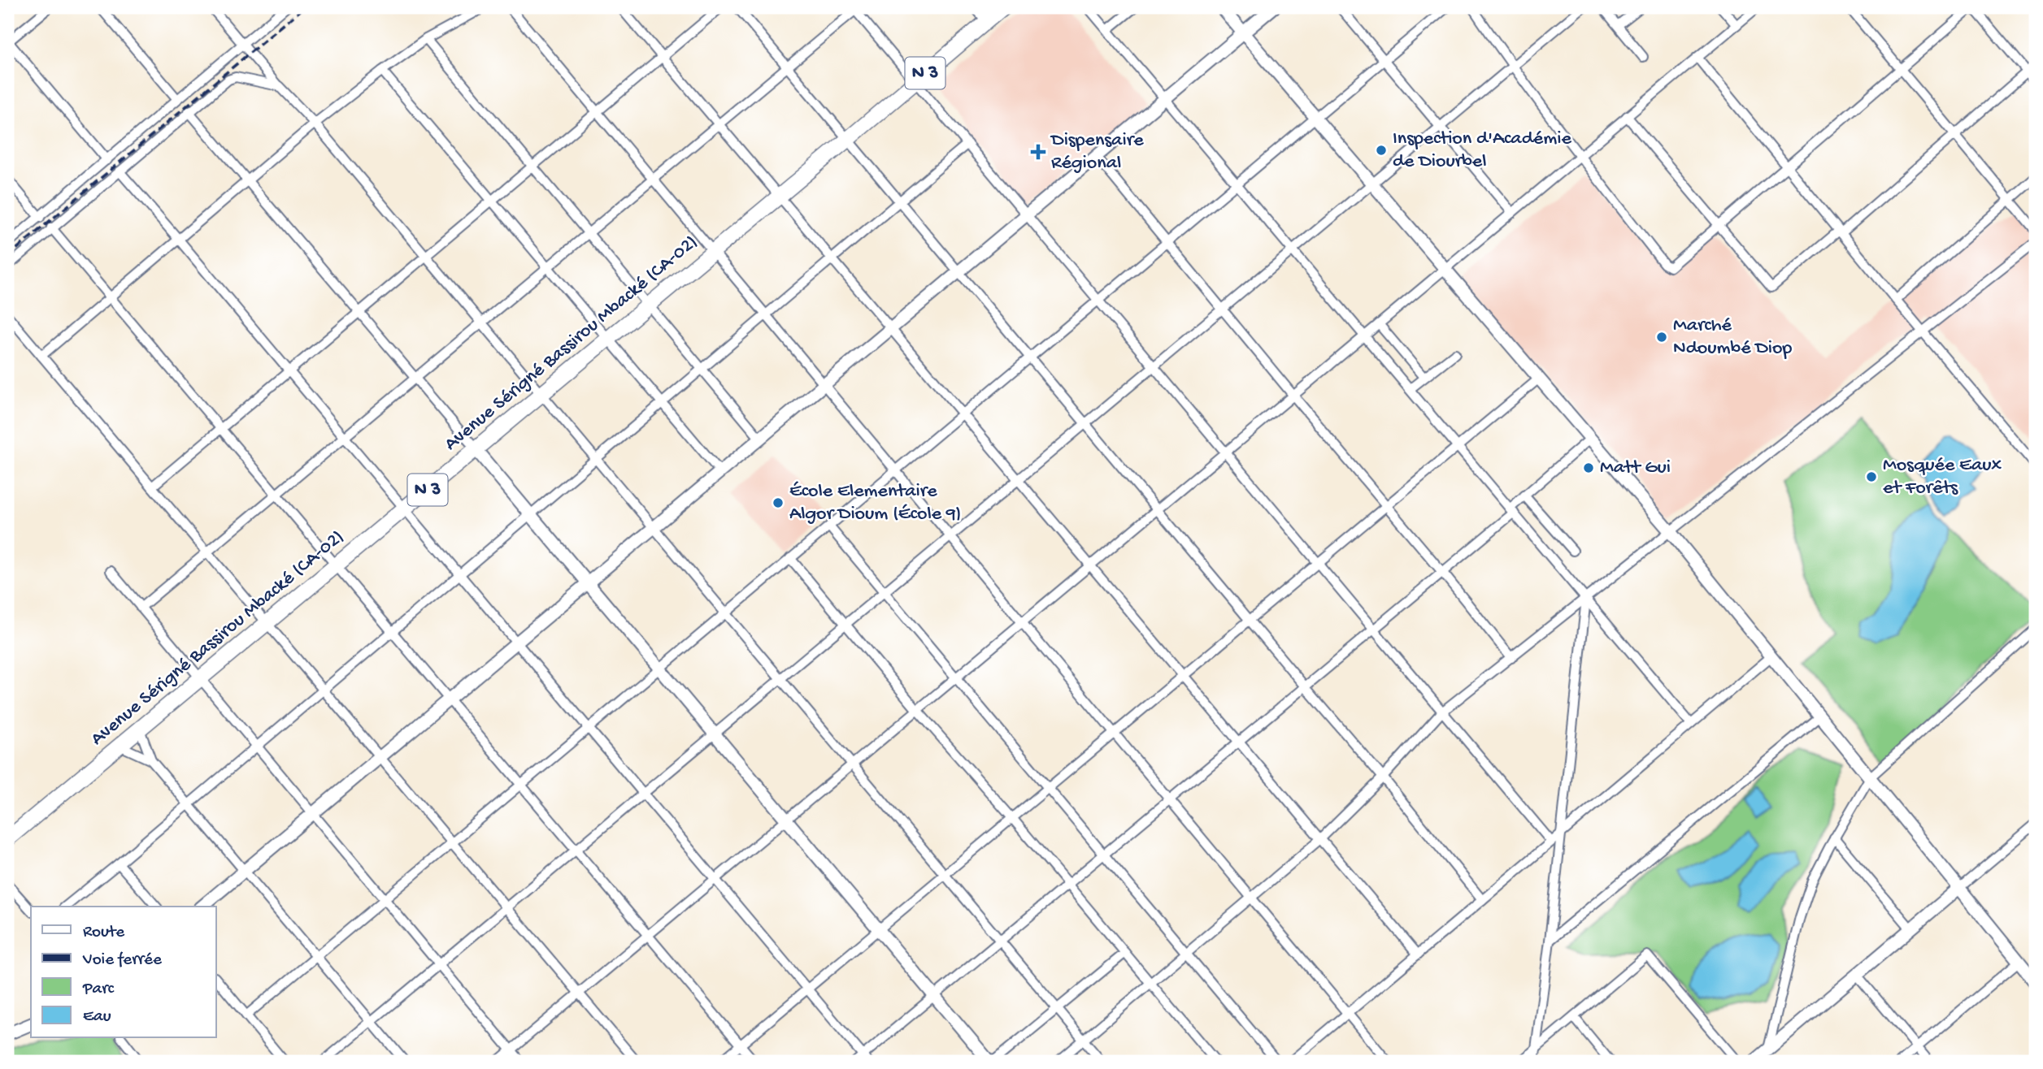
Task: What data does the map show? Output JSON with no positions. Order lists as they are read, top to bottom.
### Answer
{
  "streets": {
    "main road": ["N 3", "Avenue Sérigné Bassirou Mbacké (CA-02)"]
  },
  "places": {
    "other": [
      "Inspection d'Académie de Diourbel",
      "Marché Ndoumbé Diop",
      "Matt Gui",
      "Mosquée Eaux et Forêts",
      "École Elementaire Algor Dioum (École 9)"
    ],
    "health": ["Dispensaire Régional"]
  },
  "legend": [
    "Route",
    "Voie ferrée",
    "Parc",
    "Eau"
  ]
}
